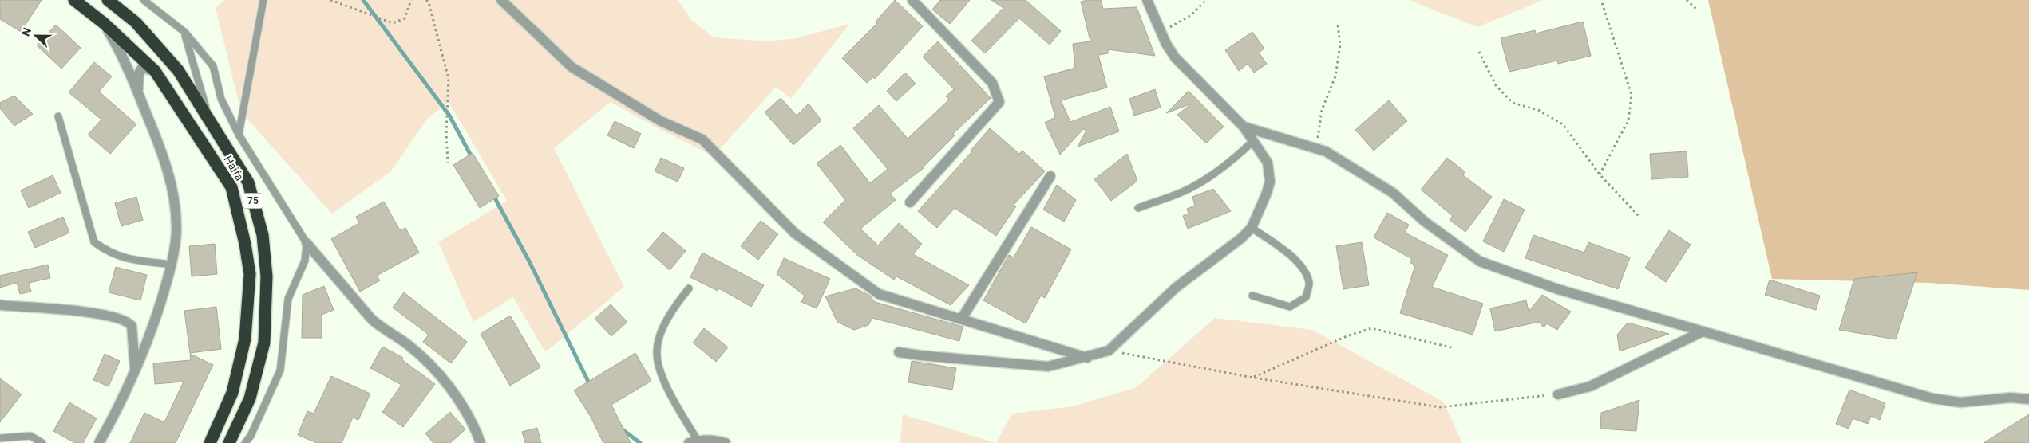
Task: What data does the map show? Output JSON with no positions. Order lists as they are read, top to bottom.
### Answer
{
  "streets": {
    "highway": ["Haifa", "75"]
  },
  "north": "left"
}
